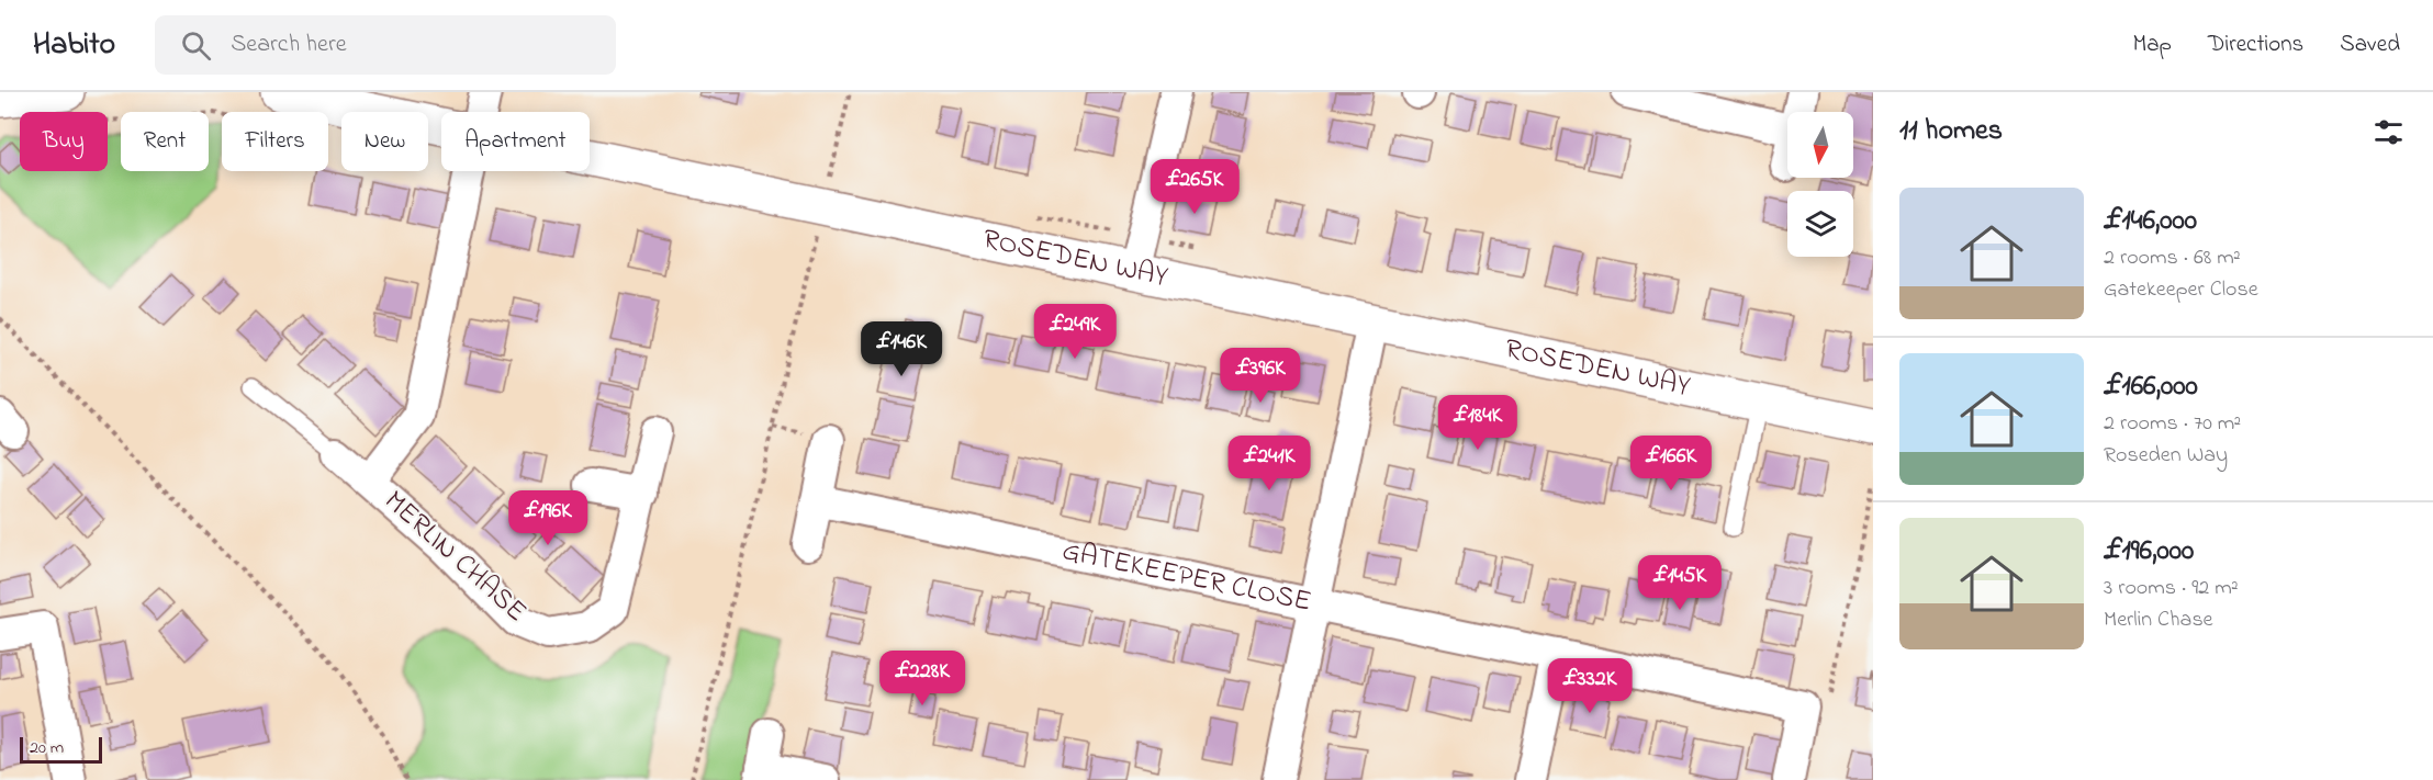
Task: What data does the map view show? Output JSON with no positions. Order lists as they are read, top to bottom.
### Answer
{
  "streets": {
    "street": ["ROSEDEN WAY", "MERLIN CHASE", "GATEKEEPER CLOSE"]
  },
  "scale_bar": "20 m",
  "north": "bottom",
  "page": {
    "header": "Habito",
    "search": "Search here",
    "nav": ["Map", "Directions", "Saved"],
    "heading": "11 homes",
    "chip": [
      "Buy",
      "Rent",
      "Filters",
      "New",
      "Apartment"
    ],
    "price": [
      "£265K",
      "£249K",
      "£146K",
      "£396K",
      "£184K",
      "£241K",
      "£166K",
      "£196K",
      "£145K",
      "£228K",
      "£332K"
    ],
    "list": [
      {
        "name": "£146,000",
        "note": "2 rooms · 68 m² · Gatekeeper Close"
      },
      {
        "name": "£166,000",
        "note": "2 rooms · 70 m² · Roseden Way"
      },
      {
        "name": "£196,000",
        "note": "3 rooms · 92 m² · Merlin Chase"
      }
    ],
    "scale": "20 m"
  }
}
